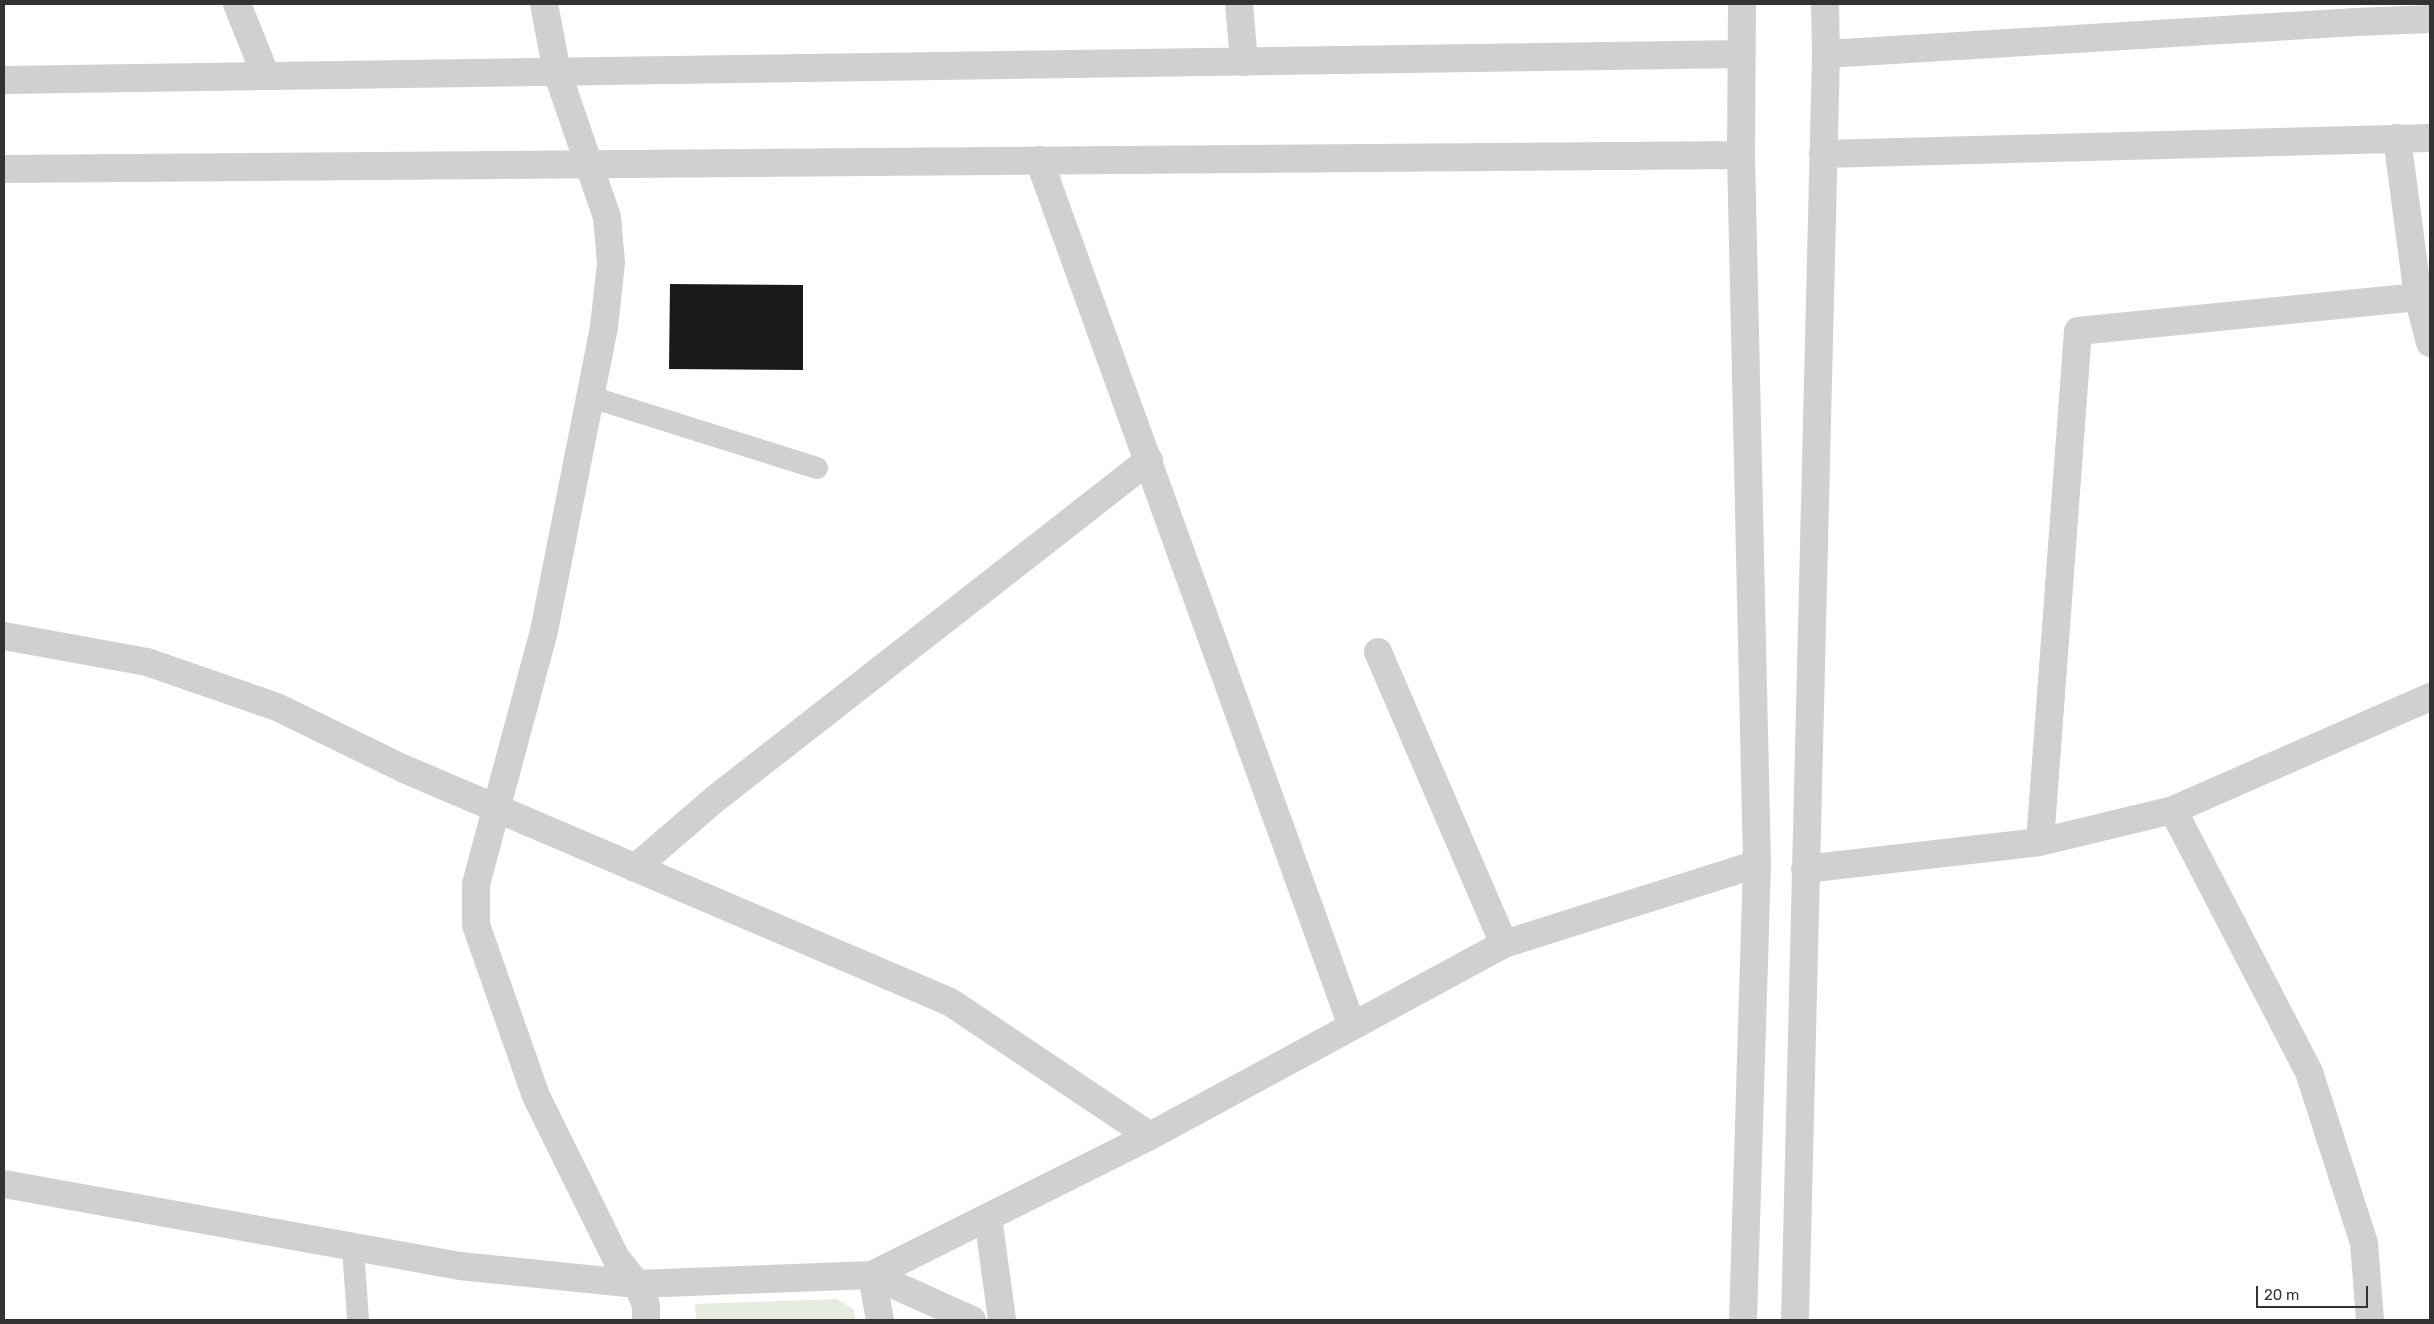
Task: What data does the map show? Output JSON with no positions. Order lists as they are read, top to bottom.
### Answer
{
  "scale_bar": "20 m"
}
